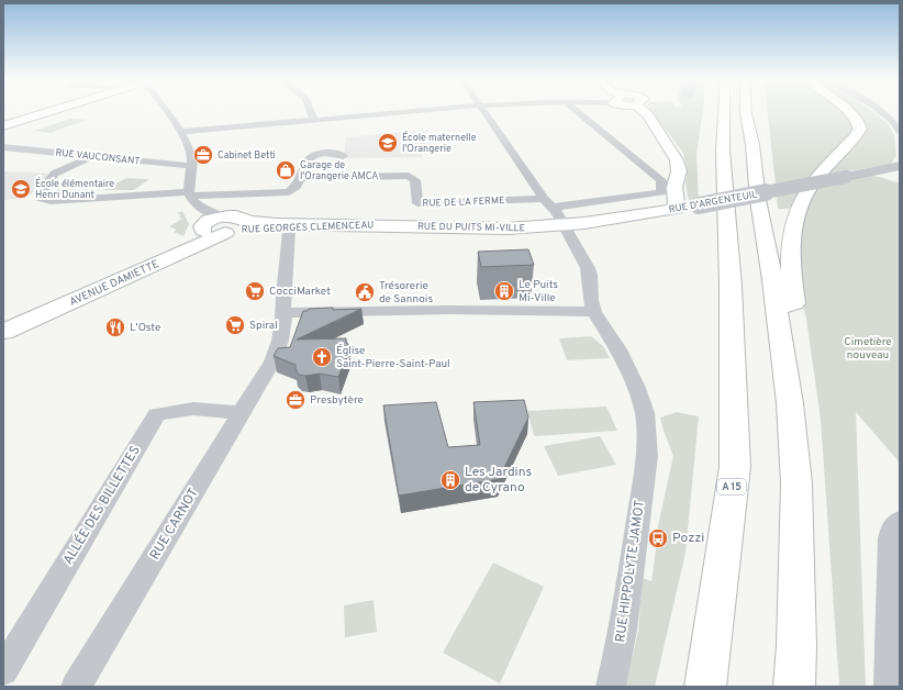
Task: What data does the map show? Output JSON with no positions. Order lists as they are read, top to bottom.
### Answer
{
  "streets": {
    "main road": [
      "RUE D'ARGENTEUIL",
      "RUE GEORGES CLEMENCEAU",
      "RUE DU PUITS MI-VILLE",
      "AVENUE DAMIETTE",
      "A 15"
    ],
    "street": [
      "RUE VAUCONSANT",
      "RUE DE LA FERME",
      "ALLÉE DES BILLETTES",
      "RUE CARNOT",
      "RUE HIPPOLYTE JAMOT"
    ]
  },
  "crossings": [
    ["RUE D'ARGENTEUIL", "RUE DU PUITS MI-VILLE"],
    ["RUE GEORGES CLEMENCEAU", "RUE DU PUITS MI-VILLE"],
    ["RUE GEORGES CLEMENCEAU", "AVENUE DAMIETTE"],
    ["RUE GEORGES CLEMENCEAU", "RUE CARNOT"],
    ["ALLÉE DES BILLETTES", "RUE CARNOT"]
  ],
  "parks": ["Cimetière nouveau"],
  "places": {
    "school or university": ["École maternelle l'Orangerie", "École élémentaire Henri Dunant"],
    "office": ["Cabinet Betti", "Presbytère"],
    "shop": ["Garage de l'Orangerie AMCA"],
    "supermarket": ["CocciMarket", "Spiral"],
    "building": ["Le Puits Mi-Ville", "Les Jardins de Cyrano"],
    "public building": ["Trésorerie de Sannois"],
    "restaurant": ["L'Oste"],
    "church": ["Église Saint-Pierre-Saint-Paul"],
    "bus stop": ["Pozzi"]
  }
}
